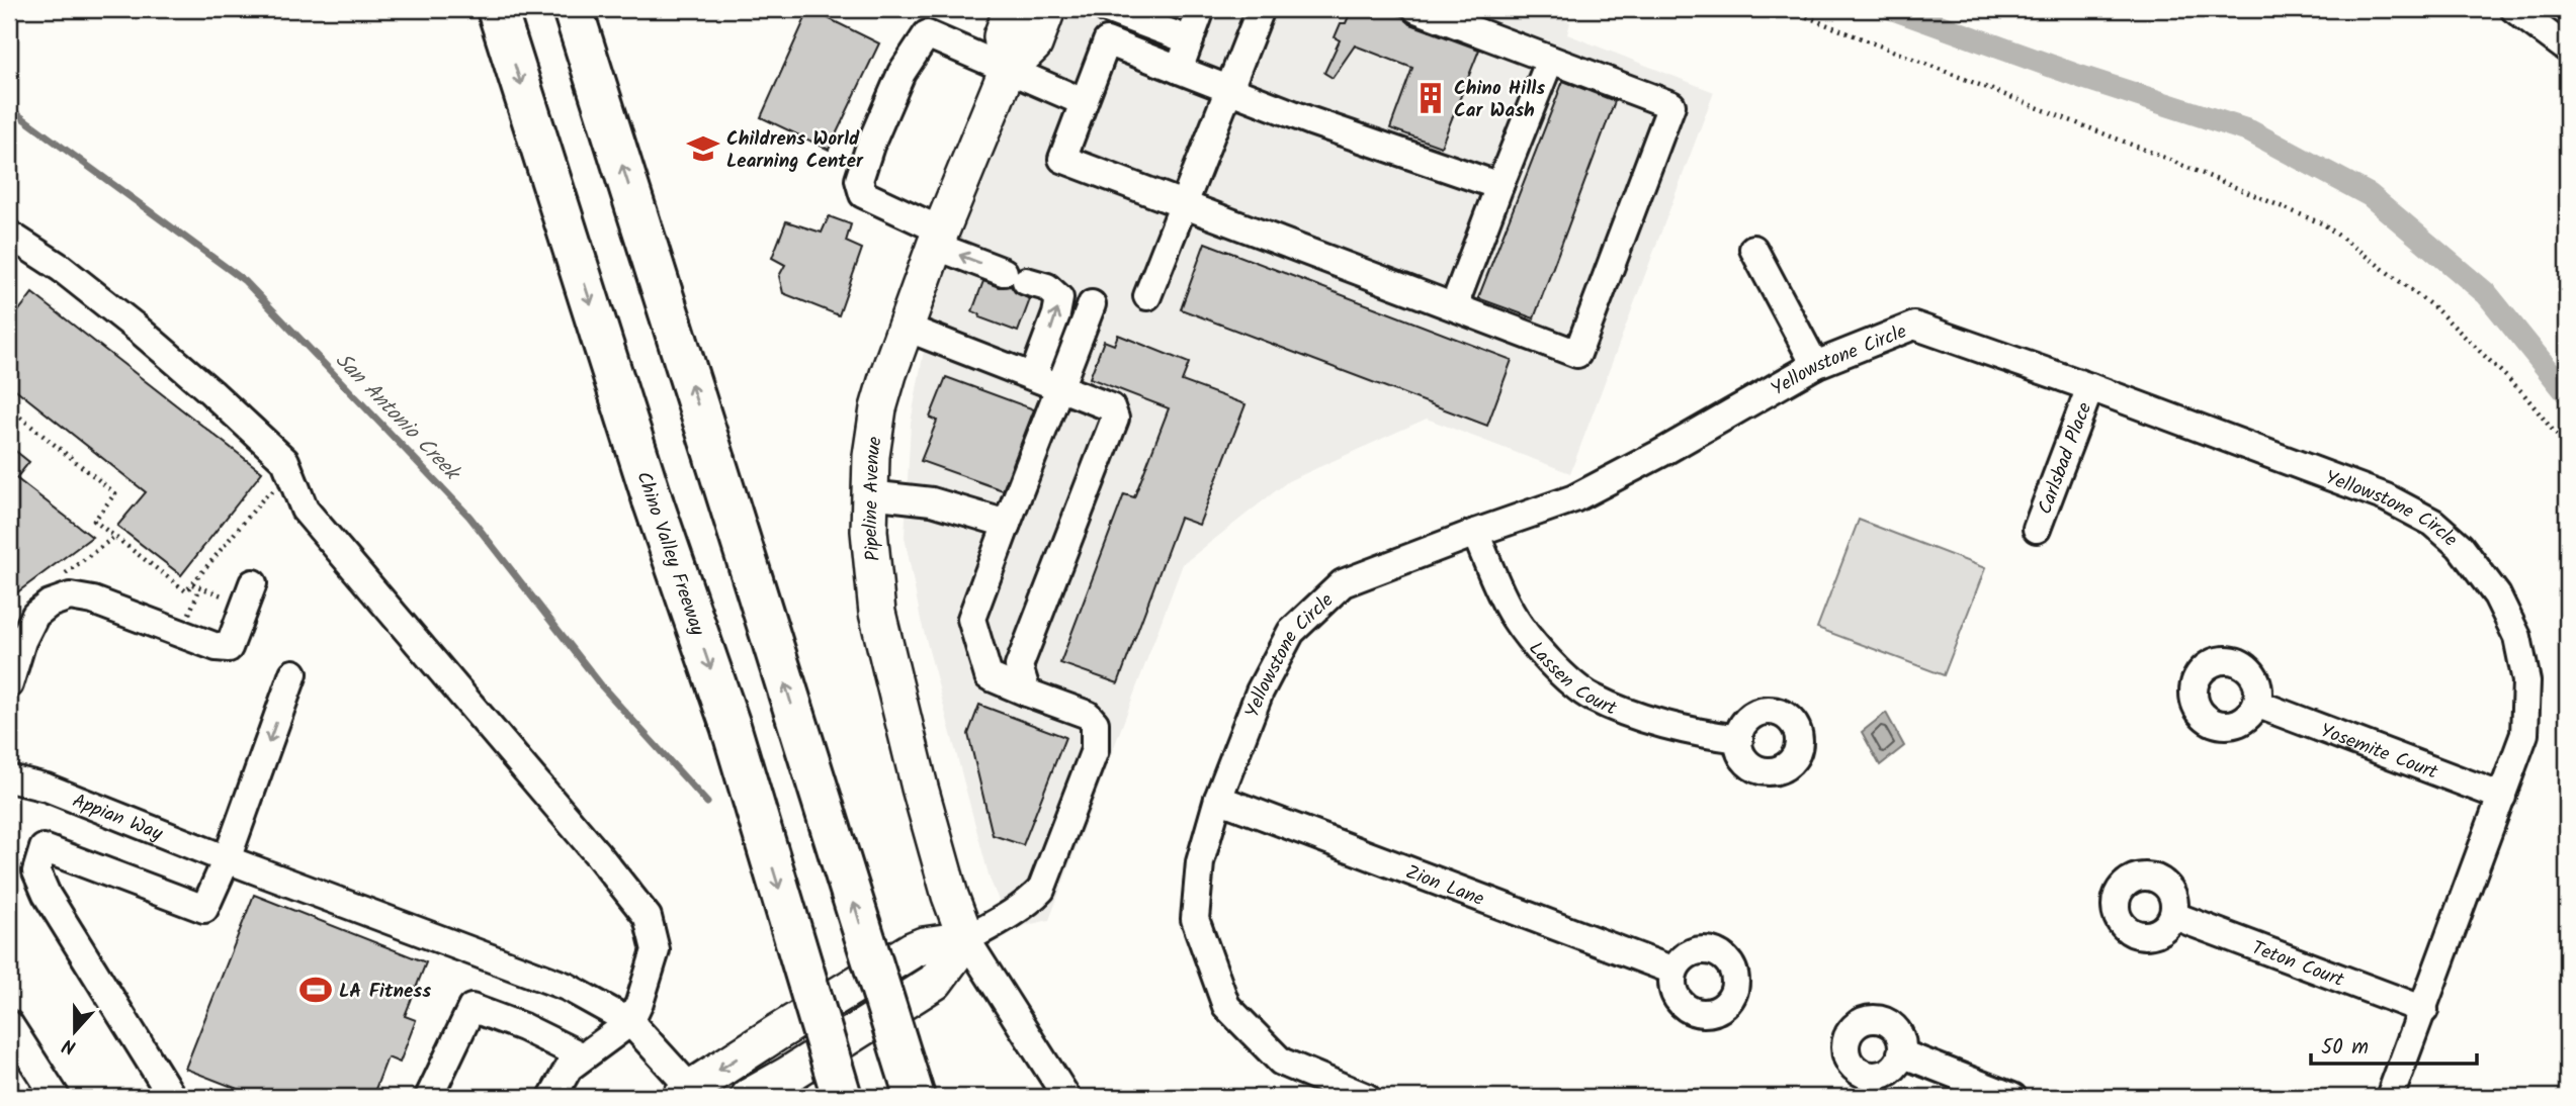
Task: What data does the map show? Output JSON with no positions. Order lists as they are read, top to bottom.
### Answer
{
  "streets": {
    "highway": ["Chino Valley Freeway"],
    "main road": ["Pipeline Avenue"],
    "street": [
      "Yellowstone Circle",
      "Carlsbad Place",
      "Lassen Court",
      "Yosemite Court",
      "Appian Way",
      "Zion Lane",
      "Teton Court"
    ]
  },
  "crossings": [
    ["Yellowstone Circle", "Carlsbad Place"],
    ["Yellowstone Circle", "Lassen Court"],
    ["Yellowstone Circle", "Yosemite Court"],
    ["Yellowstone Circle", "Zion Lane"],
    ["Yellowstone Circle", "Teton Court"]
  ],
  "water": ["San Antonio Creek"],
  "places": {
    "building": ["Chino Hills Car Wash"],
    "school or university": ["Childrens World Learning Center"],
    "sports": ["LA Fitness"]
  },
  "scale_bar": "50 m",
  "north": "bottom"
}
